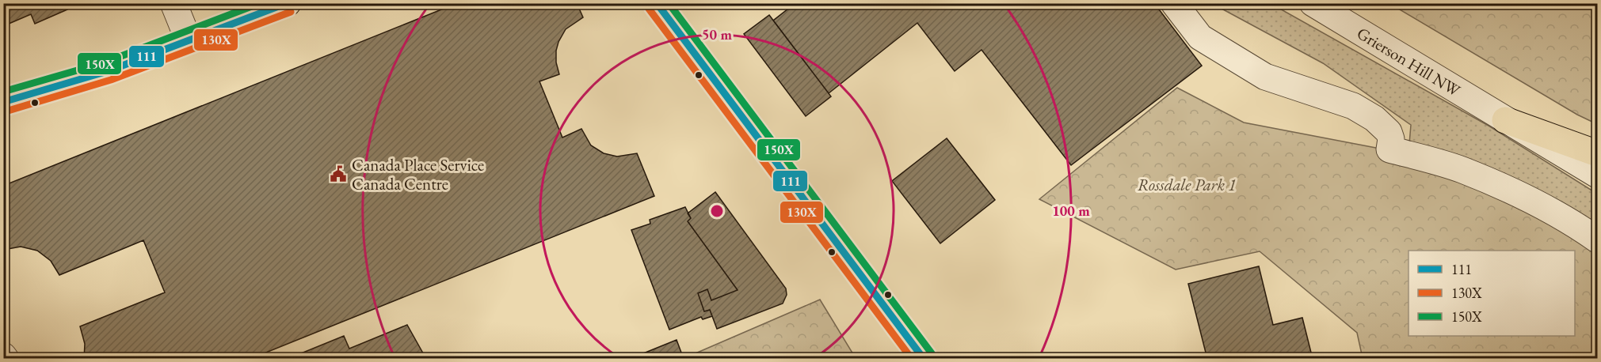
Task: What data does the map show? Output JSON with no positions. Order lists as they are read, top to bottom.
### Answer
{
  "streets": {
    "street": ["Grierson Hill NW"]
  },
  "parks": ["Rossdale Park 1"],
  "places": {
    "public building": ["Canada Place Service Canada Centre"]
  },
  "lines": ["transit line 111", "transit line 150X", "transit line 130X"],
  "legend": ["111", "130X", "150X"],
  "rings": ["50 m", "100 m"]
}
